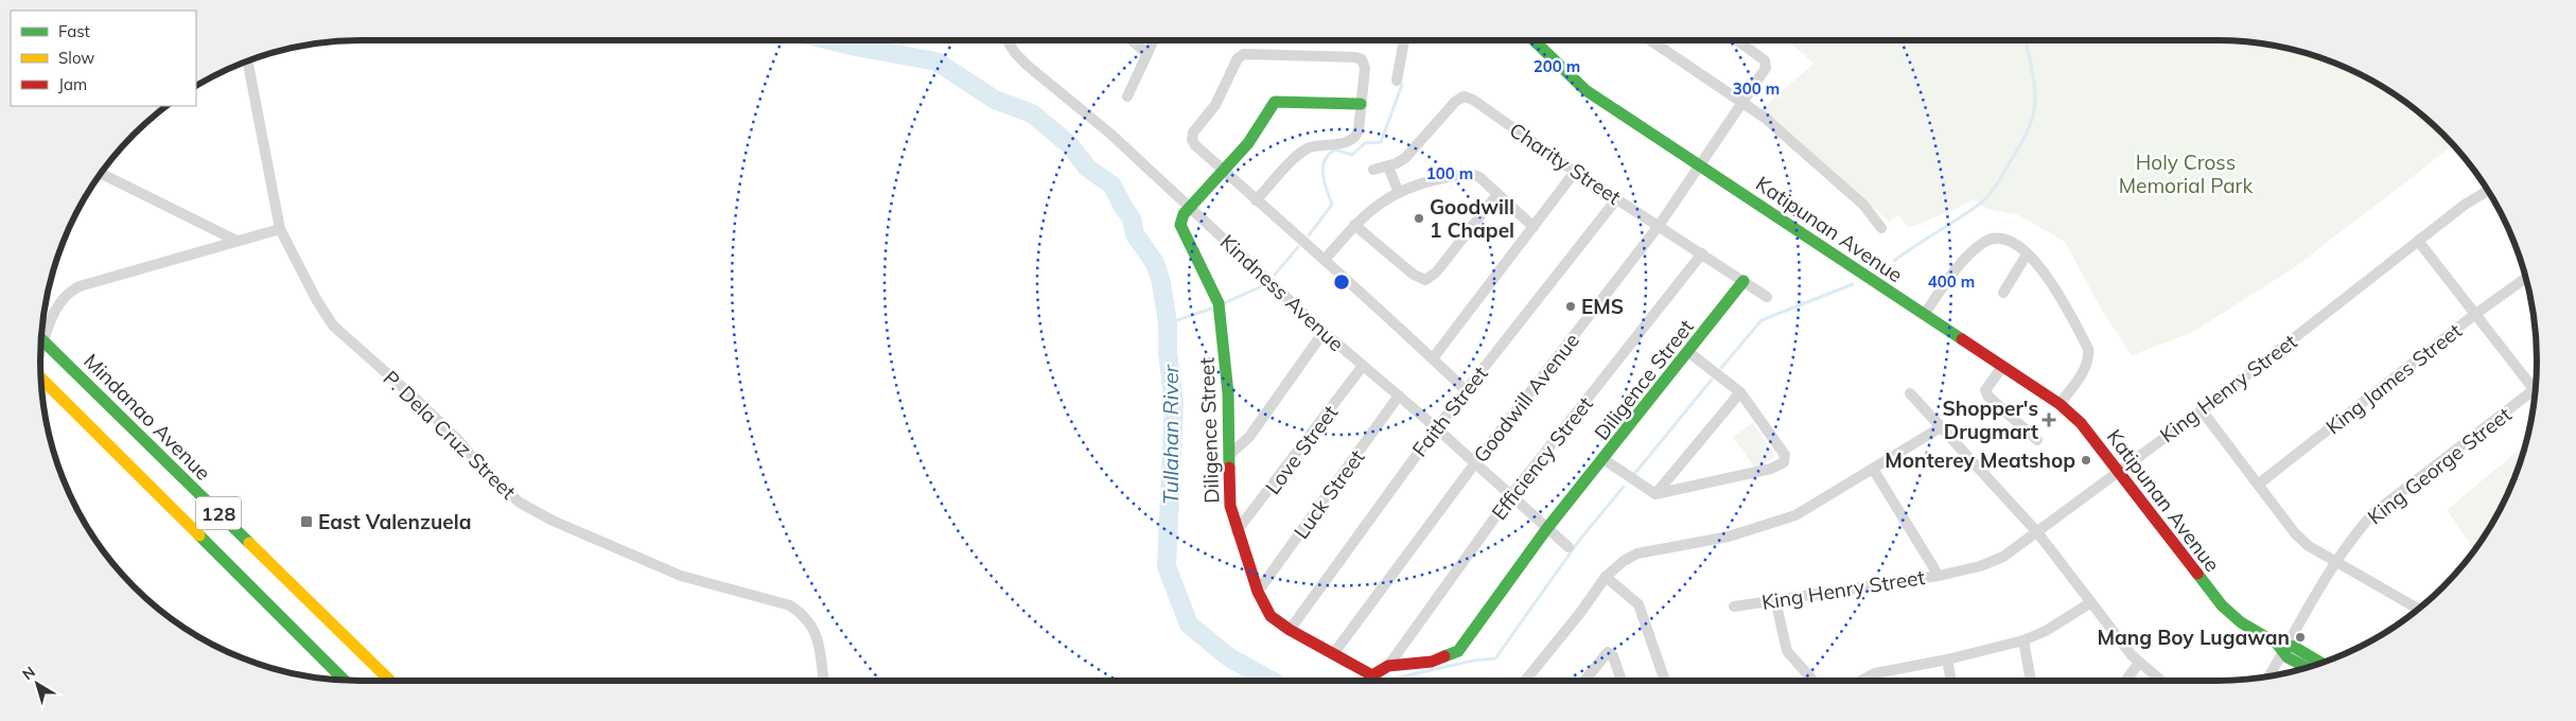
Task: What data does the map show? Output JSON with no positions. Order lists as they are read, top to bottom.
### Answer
{
  "streets": {
    "main road": [
      "Katipunan Avenue",
      "Diligence Street",
      "Mindanao Avenue",
      "128"
    ],
    "street": [
      "Charity Street",
      "Kindness Avenue",
      "King James Street",
      "King Henry Street",
      "Goodwill Avenue",
      "Faith Street",
      "P. Dela Cruz Street",
      "Love Street",
      "Efficiency Street",
      "King George Street",
      "Luck Street"
    ]
  },
  "crossings": [
    ["Charity Street", "Diligence Street"],
    ["Charity Street", "Goodwill Avenue"],
    ["Charity Street", "Faith Street"],
    ["Charity Street", "Efficiency Street"],
    ["Katipunan Avenue", "King Henry Street"],
    ["Katipunan Avenue", "Goodwill Avenue"],
    ["Katipunan Avenue", "King George Street"],
    ["Kindness Avenue", "Diligence Street"],
    ["Kindness Avenue", "Goodwill Avenue"],
    ["Kindness Avenue", "Faith Street"],
    ["Kindness Avenue", "Love Street"],
    ["Kindness Avenue", "Efficiency Street"],
    ["Kindness Avenue", "Luck Street"],
    ["Diligence Street", "Goodwill Avenue"],
    ["Diligence Street", "Faith Street"],
    ["Diligence Street", "Love Street"],
    ["Diligence Street", "Efficiency Street"],
    ["Diligence Street", "Luck Street"]
  ],
  "water": ["Tullahan River"],
  "parks": ["Holy Cross Memorial Park"],
  "places": {
    "other": [
      "Goodwill 1 Chapel",
      "EMS",
      "Monterey Meatshop",
      "Mang Boy Lugawan"
    ],
    "health": ["Shopper's Drugmart"],
    "transit": ["East Valenzuela"]
  },
  "legend": ["Fast", "Slow", "Jam"],
  "north": "top left",
  "rings": [
    "200 m",
    "300 m",
    "100 m",
    "400 m"
  ]
}
